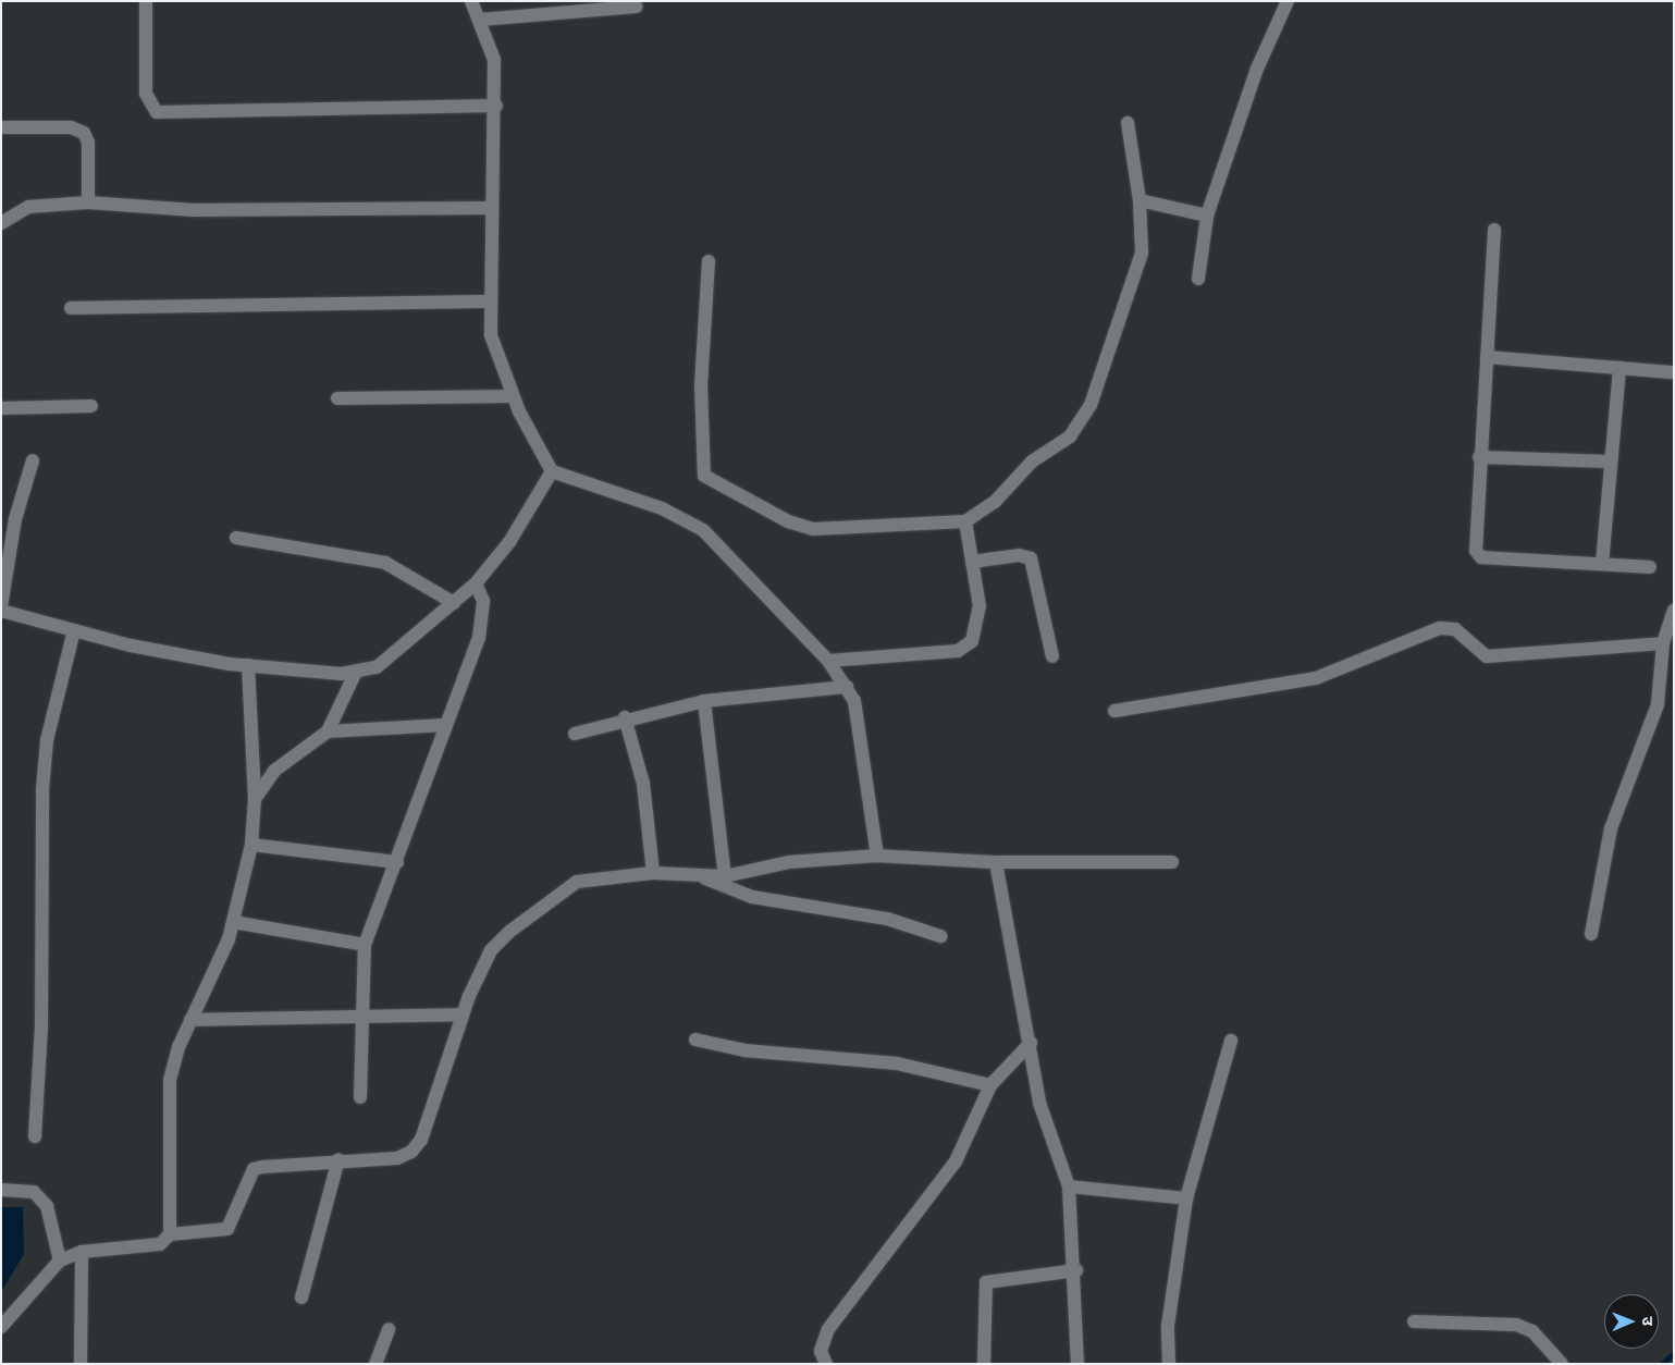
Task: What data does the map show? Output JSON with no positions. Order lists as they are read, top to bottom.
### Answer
{
  "north": "right"
}
